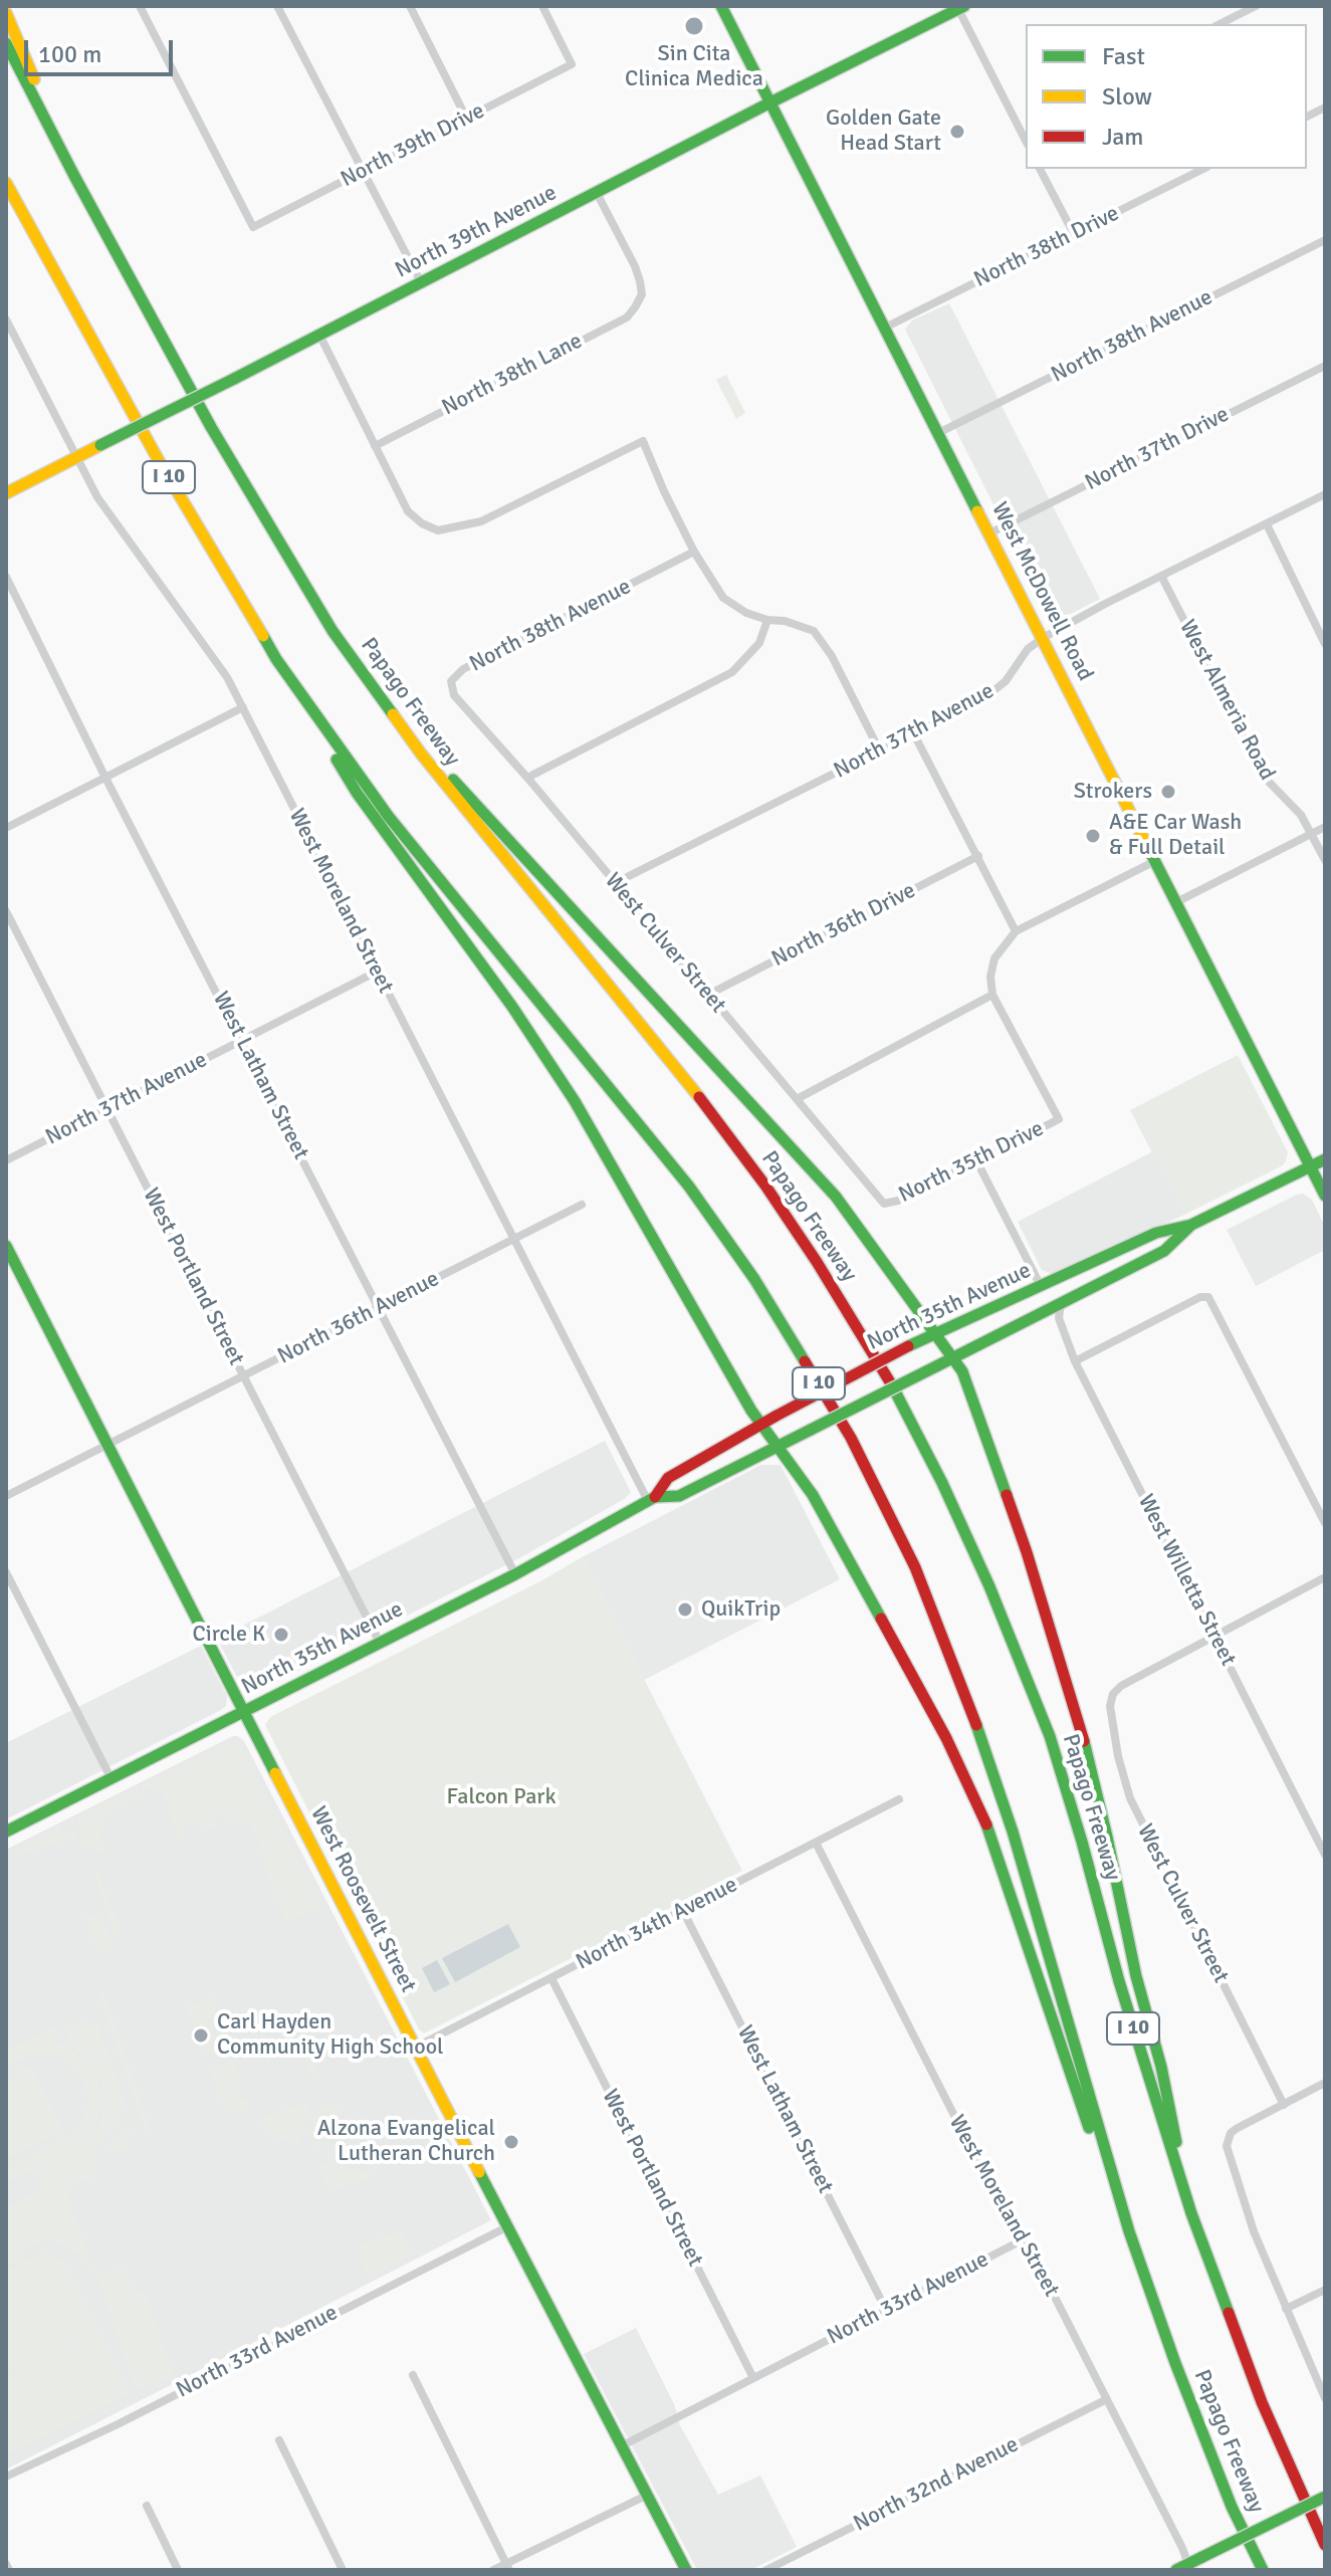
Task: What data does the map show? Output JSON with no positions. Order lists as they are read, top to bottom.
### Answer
{
  "streets": {
    "main road": [
      "North 39th Avenue",
      "I 10",
      "West McDowell Road",
      "Papago Freeway",
      "North 35th Avenue",
      "West Roosevelt Street"
    ],
    "street": [
      "North 39th Drive",
      "North 38th Drive",
      "North 38th Avenue",
      "North 38th Lane",
      "North 37th Drive",
      "West Almeria Road",
      "North 37th Avenue",
      "West Moreland Street",
      "North 36th Drive",
      "West Culver Street",
      "West Latham Street",
      "North 35th Drive",
      "West Portland Street",
      "North 36th Avenue",
      "West Willetta Street",
      "North 34th Avenue",
      "North 33rd Avenue",
      "North 32nd Avenue"
    ]
  },
  "crossings": [
    ["North 39th Avenue", "North 38th Lane"],
    ["North 39th Avenue", "West McDowell Road"],
    ["North 39th Avenue", "West Moreland Street"],
    ["North 38th Drive", "West McDowell Road"],
    ["North 38th Avenue", "West McDowell Road"],
    ["North 38th Avenue", "West Culver Street"],
    ["North 37th Drive", "West McDowell Road"],
    ["West McDowell Road", "North 37th Avenue"],
    ["West McDowell Road", "North 35th Avenue"],
    ["West Almeria Road", "North 37th Avenue"],
    ["North 37th Avenue", "West Moreland Street"],
    ["North 37th Avenue", "West Culver Street"],
    ["North 37th Avenue", "West Latham Street"],
    ["North 37th Avenue", "West Portland Street"],
    ["West Moreland Street", "North 35th Avenue"],
    ["West Moreland Street", "North 36th Avenue"],
    ["West Moreland Street", "North 34th Avenue"],
    ["West Moreland Street", "North 33rd Avenue"],
    ["West Moreland Street", "North 32nd Avenue"],
    ["North 36th Drive", "West Culver Street"],
    ["West Culver Street", "North 35th Drive"],
    ["West Culver Street", "West Willetta Street"],
    ["West Latham Street", "North 35th Avenue"],
    ["West Latham Street", "North 36th Avenue"],
    ["West Latham Street", "North 34th Avenue"],
    ["West Latham Street", "North 33rd Avenue"],
    ["West Portland Street", "North 35th Avenue"],
    ["West Portland Street", "North 36th Avenue"],
    ["West Portland Street", "North 34th Avenue"],
    ["West Portland Street", "North 33rd Avenue"],
    ["North 35th Avenue", "West Willetta Street"],
    ["North 35th Avenue", "West Roosevelt Street"],
    ["North 36th Avenue", "West Roosevelt Street"],
    ["West Roosevelt Street", "North 34th Avenue"],
    ["West Roosevelt Street", "North 33rd Avenue"]
  ],
  "parks": ["Falcon Park"],
  "places": [
    "Sin Cita Clinica Medica",
    "Golden Gate Head Start",
    "Strokers",
    "A&E Car Wash & Full Detail",
    "QuikTrip",
    "Circle K",
    "Carl Hayden Community High School",
    "Alzona Evangelical Lutheran Church"
  ],
  "legend": ["Fast", "Slow", "Jam"],
  "scale_bar": "100 m"
}
